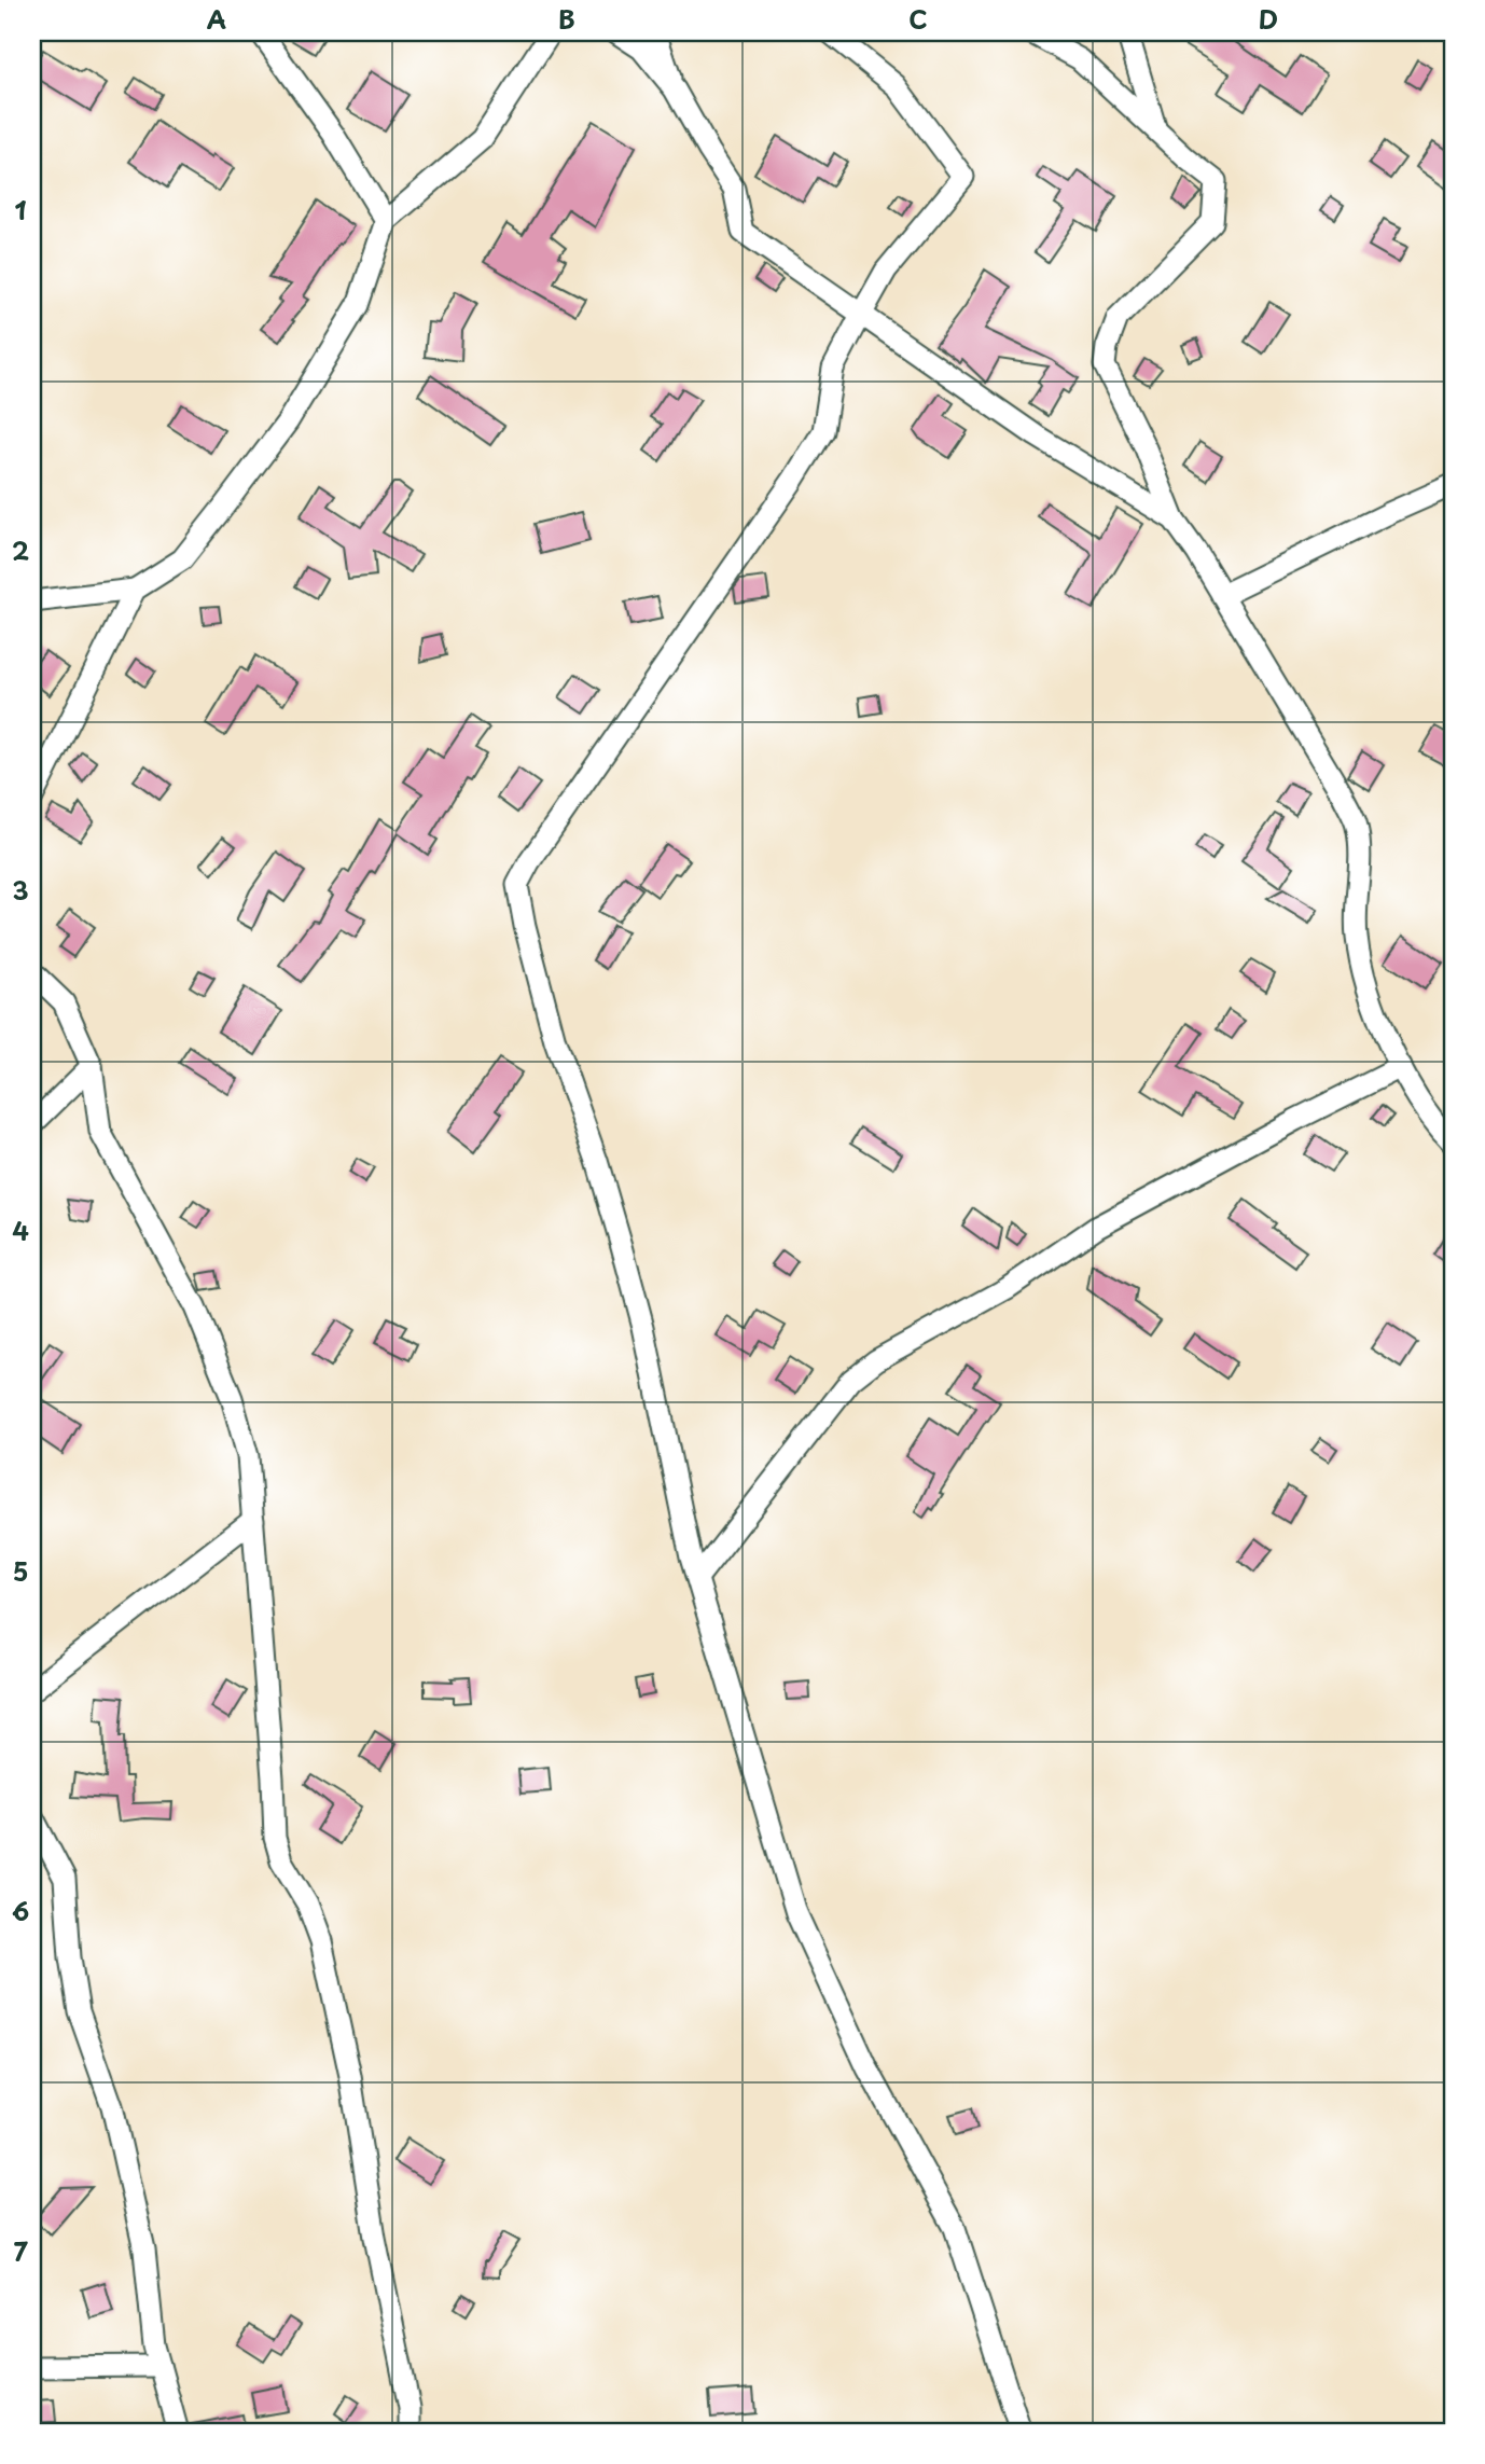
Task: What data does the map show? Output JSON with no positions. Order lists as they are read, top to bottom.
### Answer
{
  "grid": {
    "columns": [
      "A",
      "B",
      "C",
      "D"
    ],
    "rows": [
      "1",
      "2",
      "3",
      "4",
      "5",
      "6",
      "7"
    ]
  }
}
